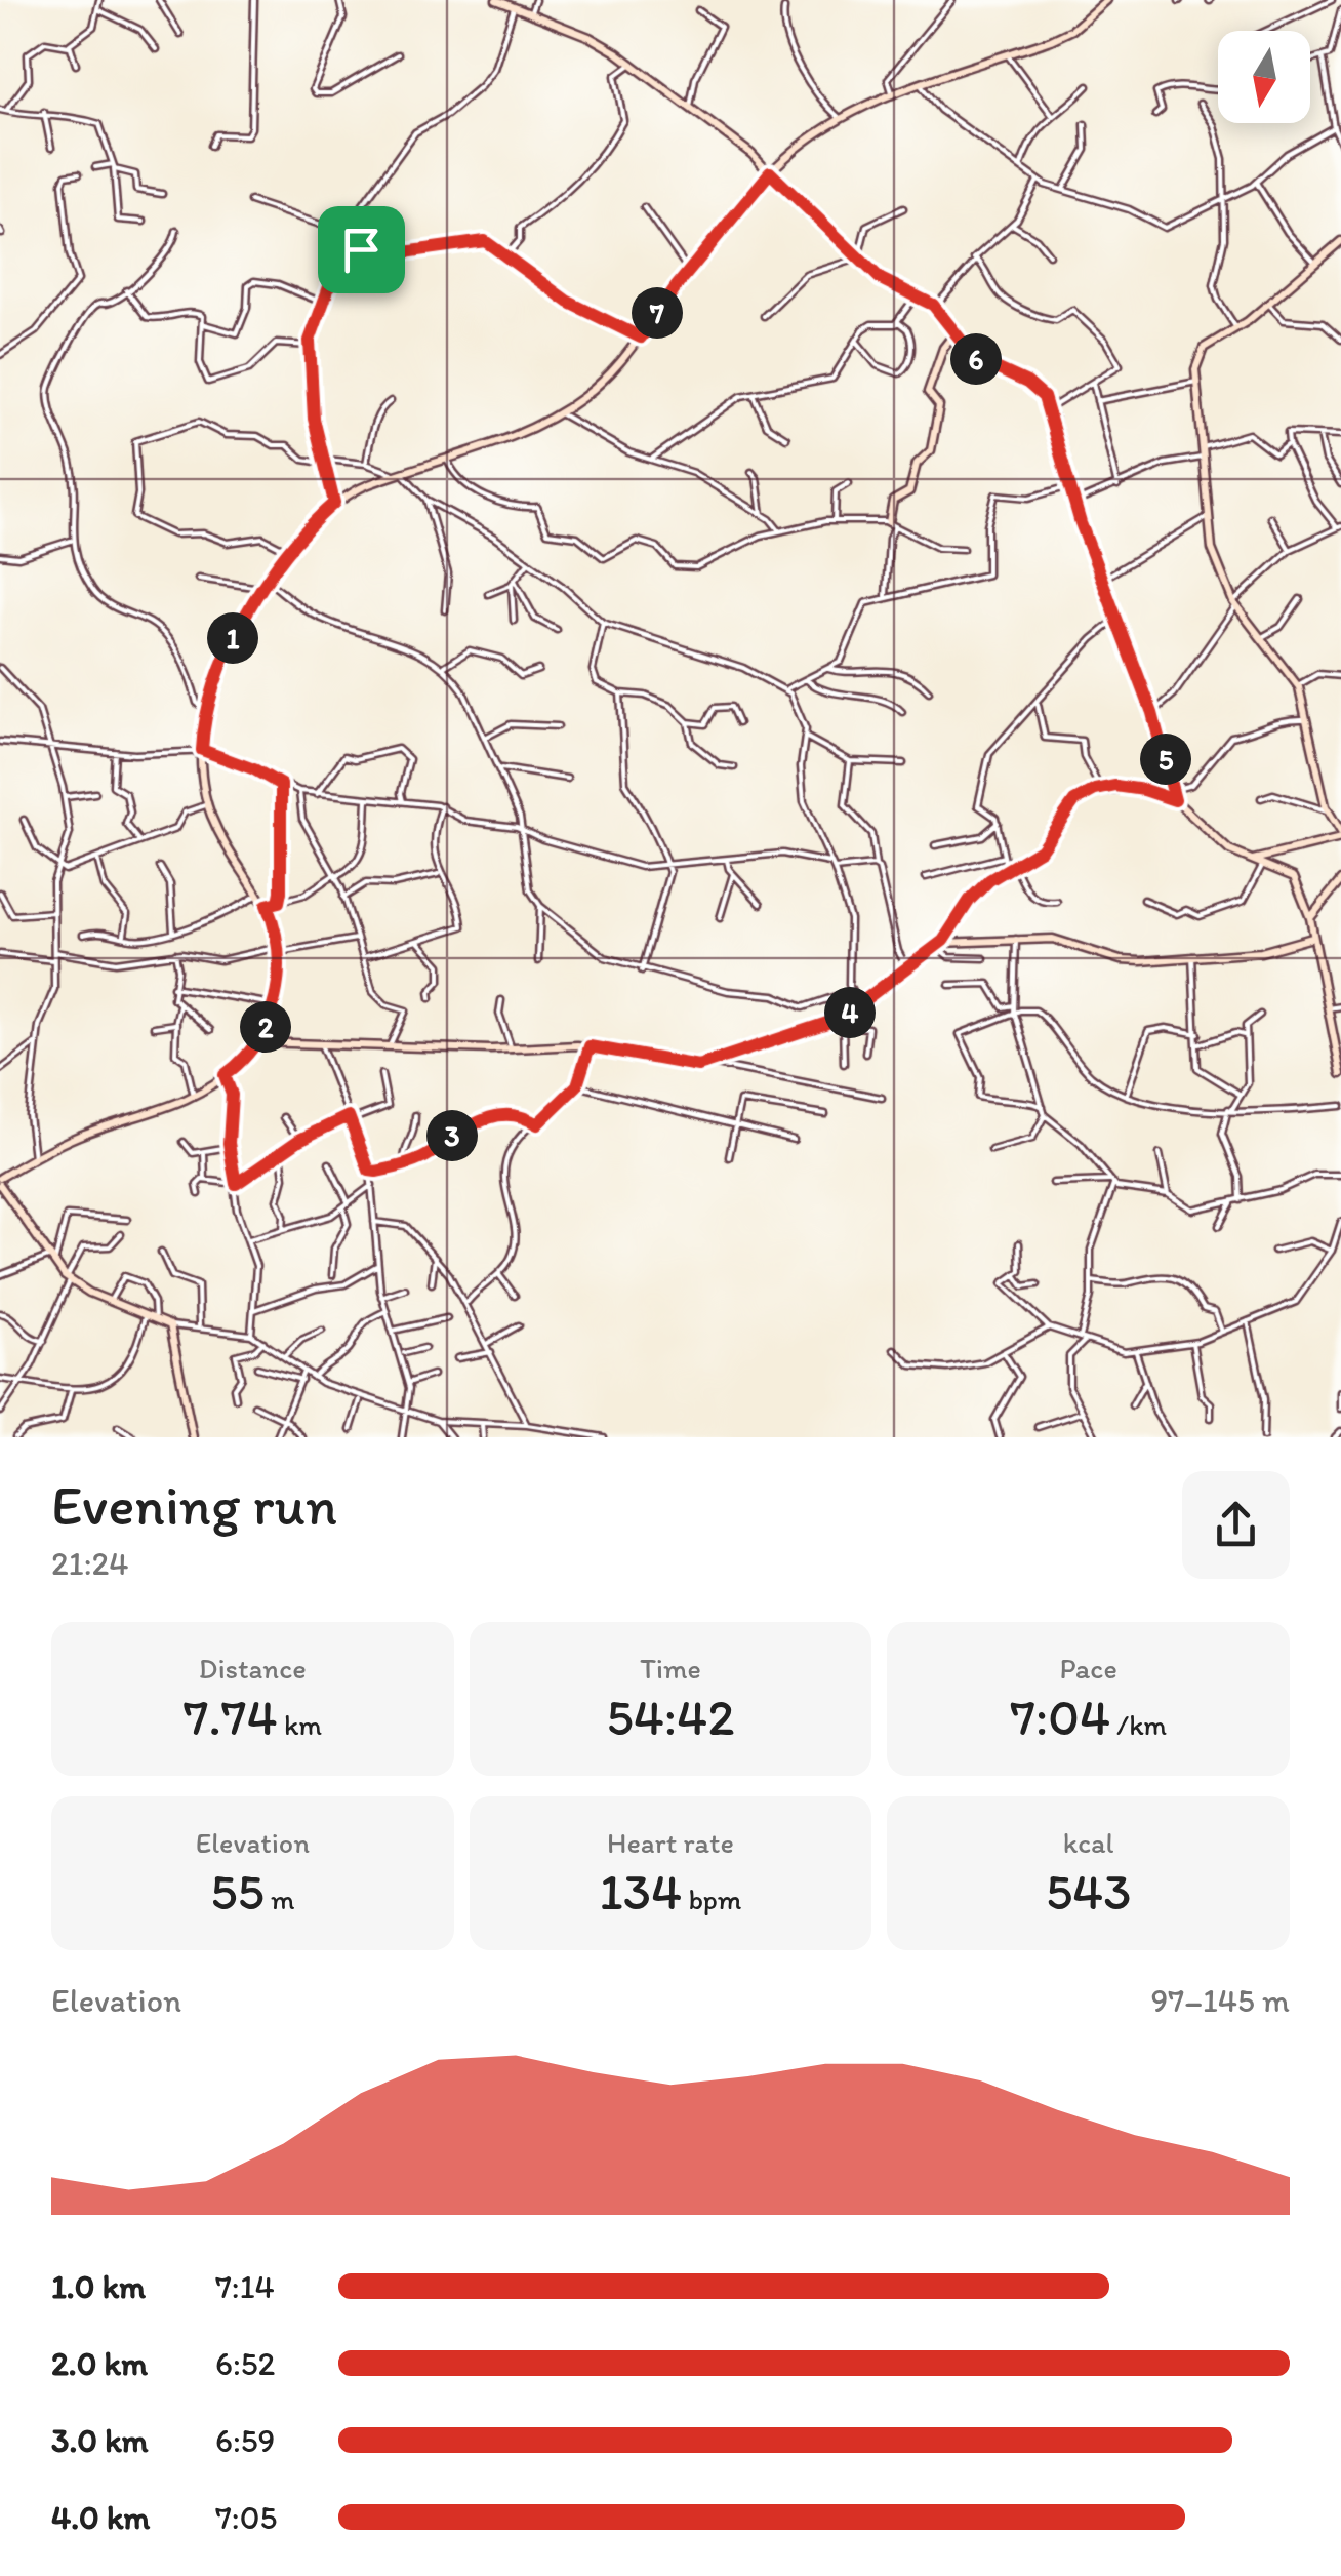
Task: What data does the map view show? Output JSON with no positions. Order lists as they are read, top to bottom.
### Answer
{
  "north": "bottom",
  "page": {
    "pins": [
      "7",
      "6",
      "1",
      "5",
      "4",
      "2",
      "3"
    ],
    "heading": ["Evening run", "21:24"],
    "stats": [
      ["Distance", "7.74 km"],
      ["Time", "54:42"],
      ["Pace", "7:04 /km"],
      ["Elevation", "55 m"],
      ["Heart rate", "134 bpm"],
      ["kcal", "543"]
    ],
    "chart": ["Elevation", "97–145 m"],
    "list": [
      {
        "name": "1.0 km",
        "note": "7:14"
      },
      {
        "name": "2.0 km",
        "note": "6:52"
      },
      {
        "name": "3.0 km",
        "note": "6:59"
      },
      {
        "name": "4.0 km",
        "note": "7:05"
      }
    ]
  }
}
